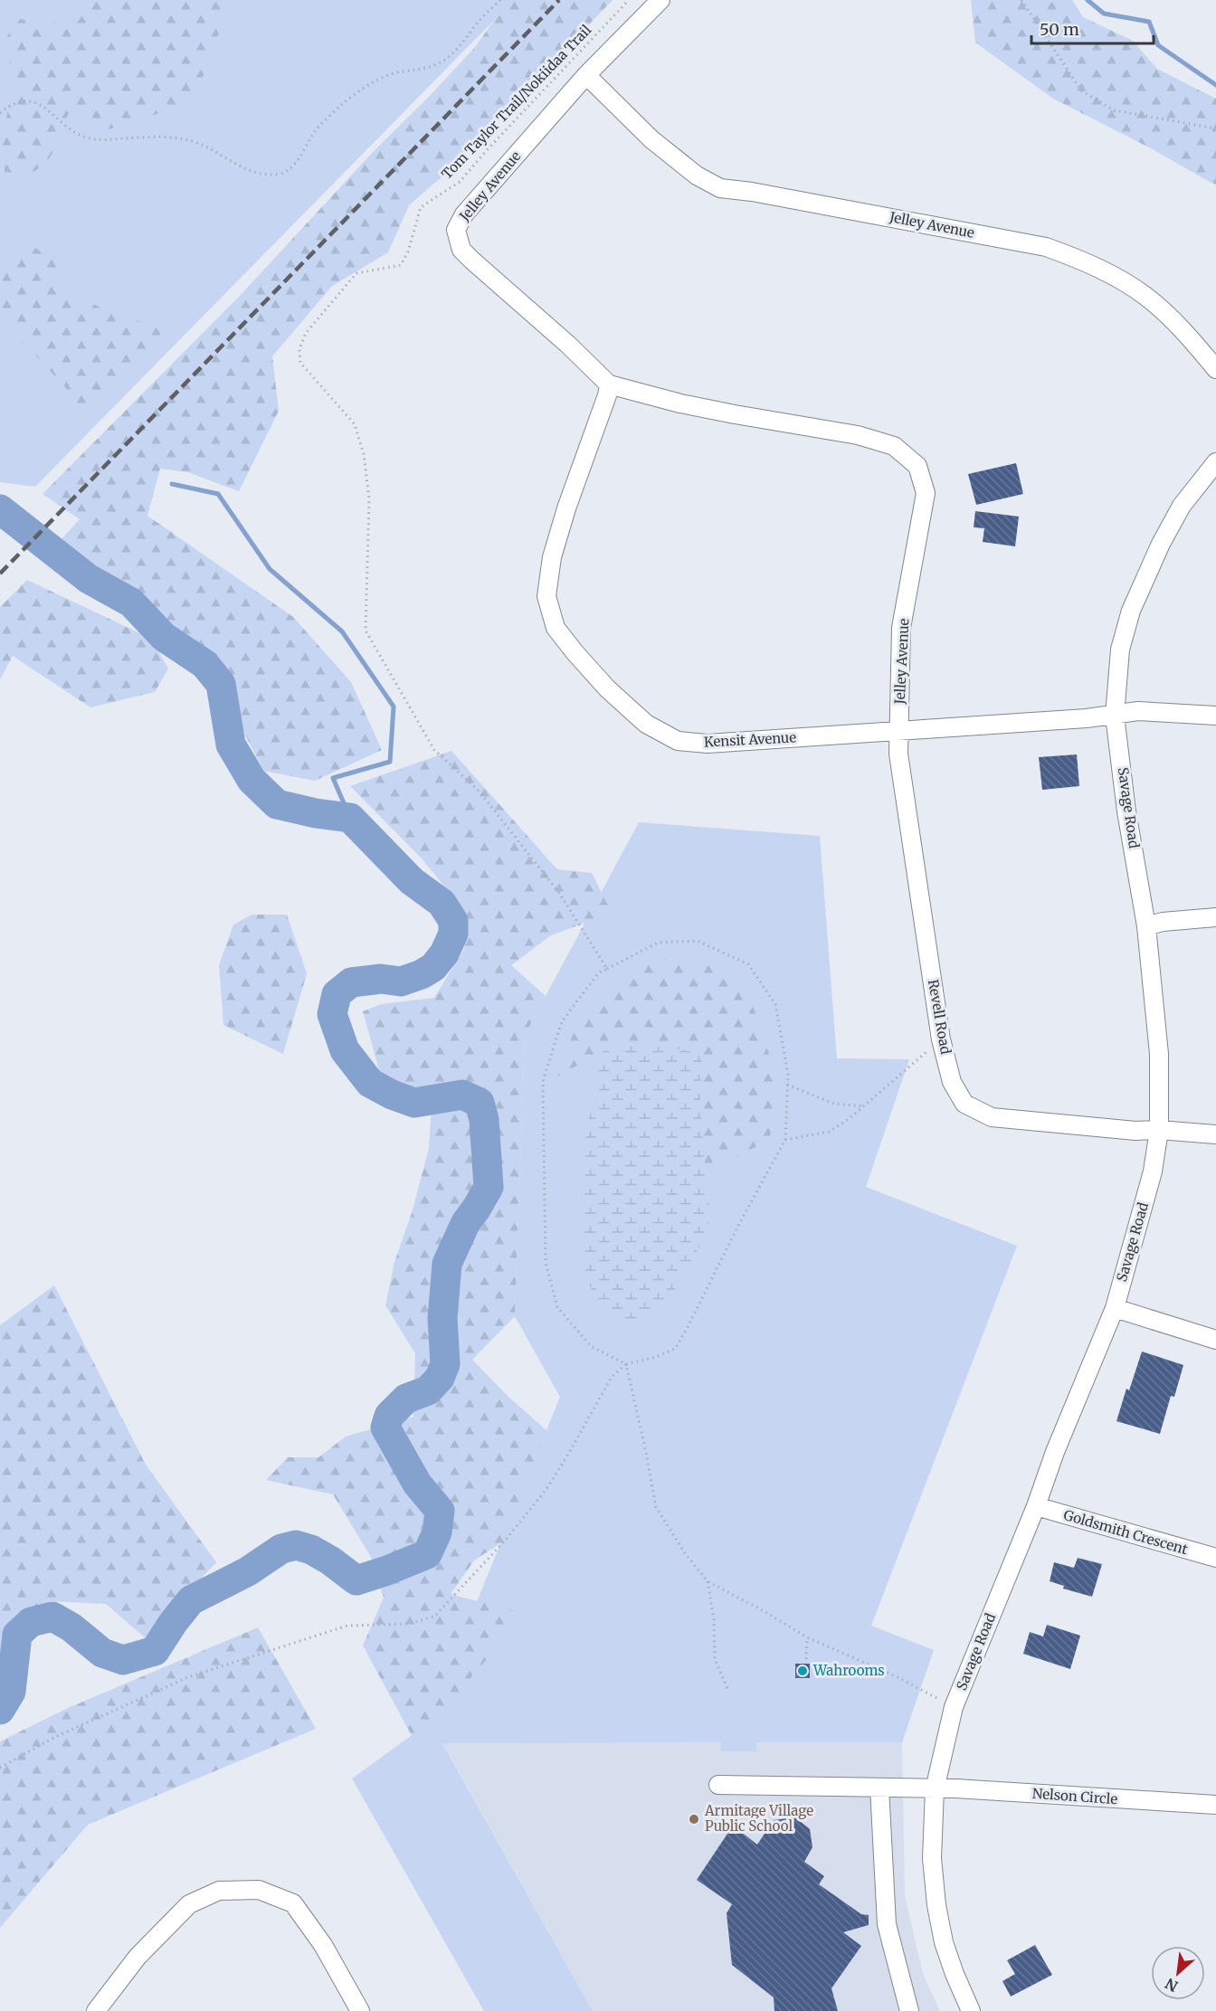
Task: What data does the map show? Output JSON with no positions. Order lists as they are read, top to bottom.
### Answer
{
  "streets": {
    "street": [
      "Jelley Avenue",
      "Kensit Avenue",
      "Savage Road",
      "Revell Road",
      "Goldsmith Crescent",
      "Nelson Circle"
    ],
    "path": ["Tom Taylor Trail/Nokiidaa Trail"]
  },
  "crossings": [
    ["Jelley Avenue", "Kensit Avenue"],
    ["Jelley Avenue", "Revell Road"],
    ["Kensit Avenue", "Savage Road"],
    ["Kensit Avenue", "Revell Road"],
    ["Savage Road", "Revell Road"],
    ["Savage Road", "Goldsmith Crescent"],
    ["Savage Road", "Nelson Circle"]
  ],
  "places": ["Wahrooms", "Armitage Village Public School"],
  "scale_bar": "50 m",
  "north": "bottom left"
}
